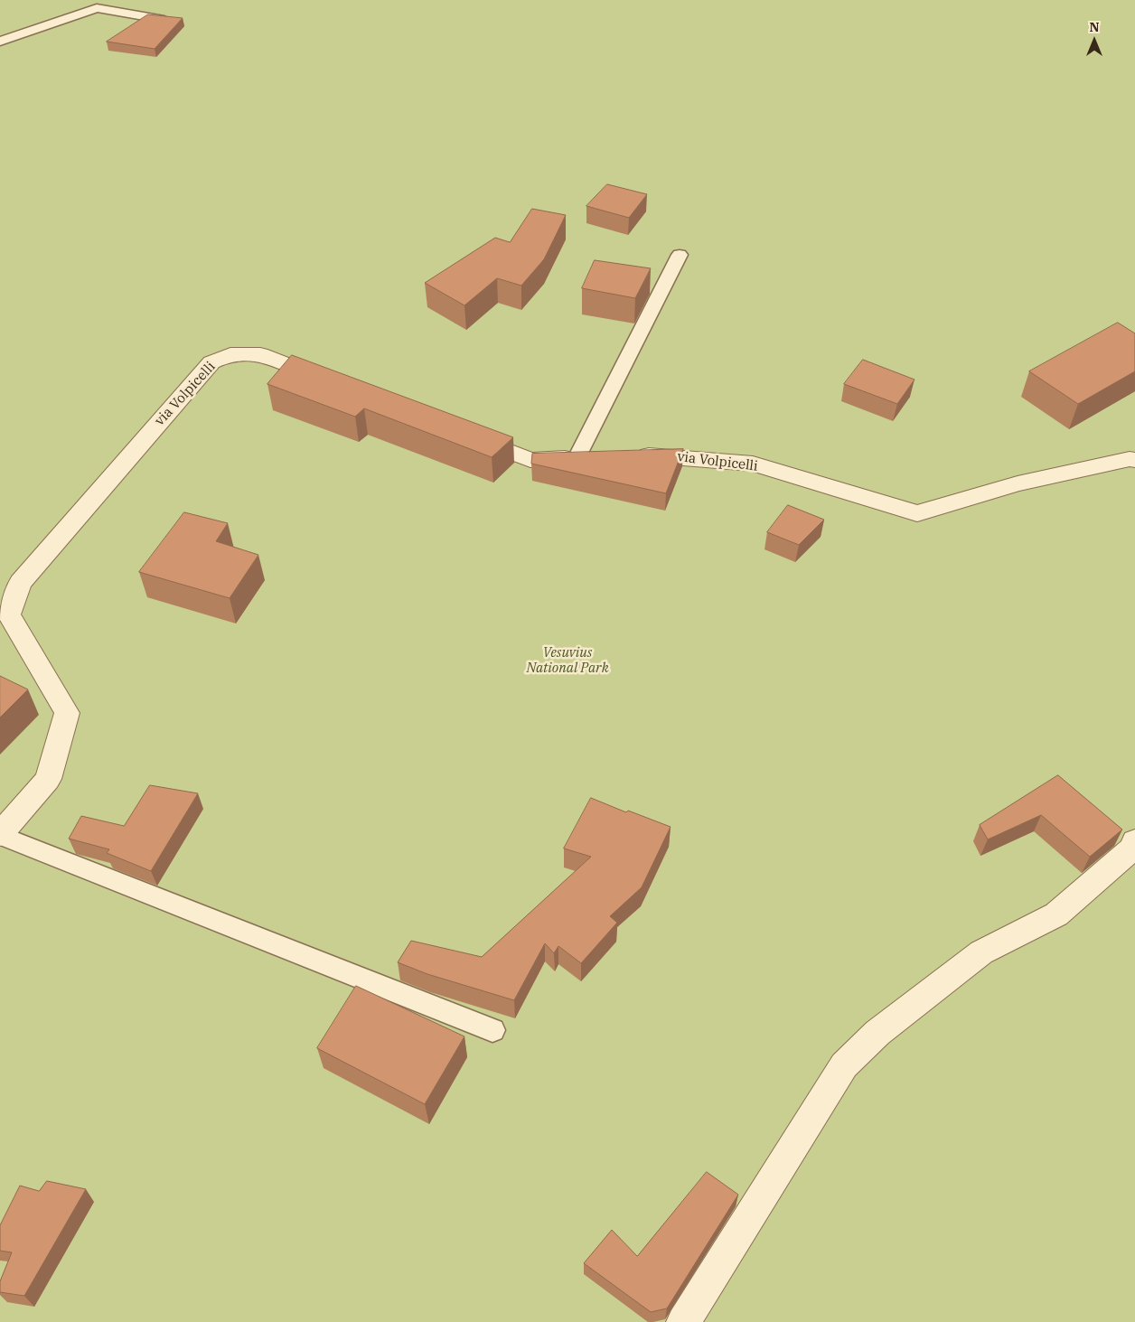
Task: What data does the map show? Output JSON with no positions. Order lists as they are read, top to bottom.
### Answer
{
  "streets": {
    "street": ["via Volpicelli"]
  },
  "parks": ["Vesuvius National Park"],
  "north": "top"
}
